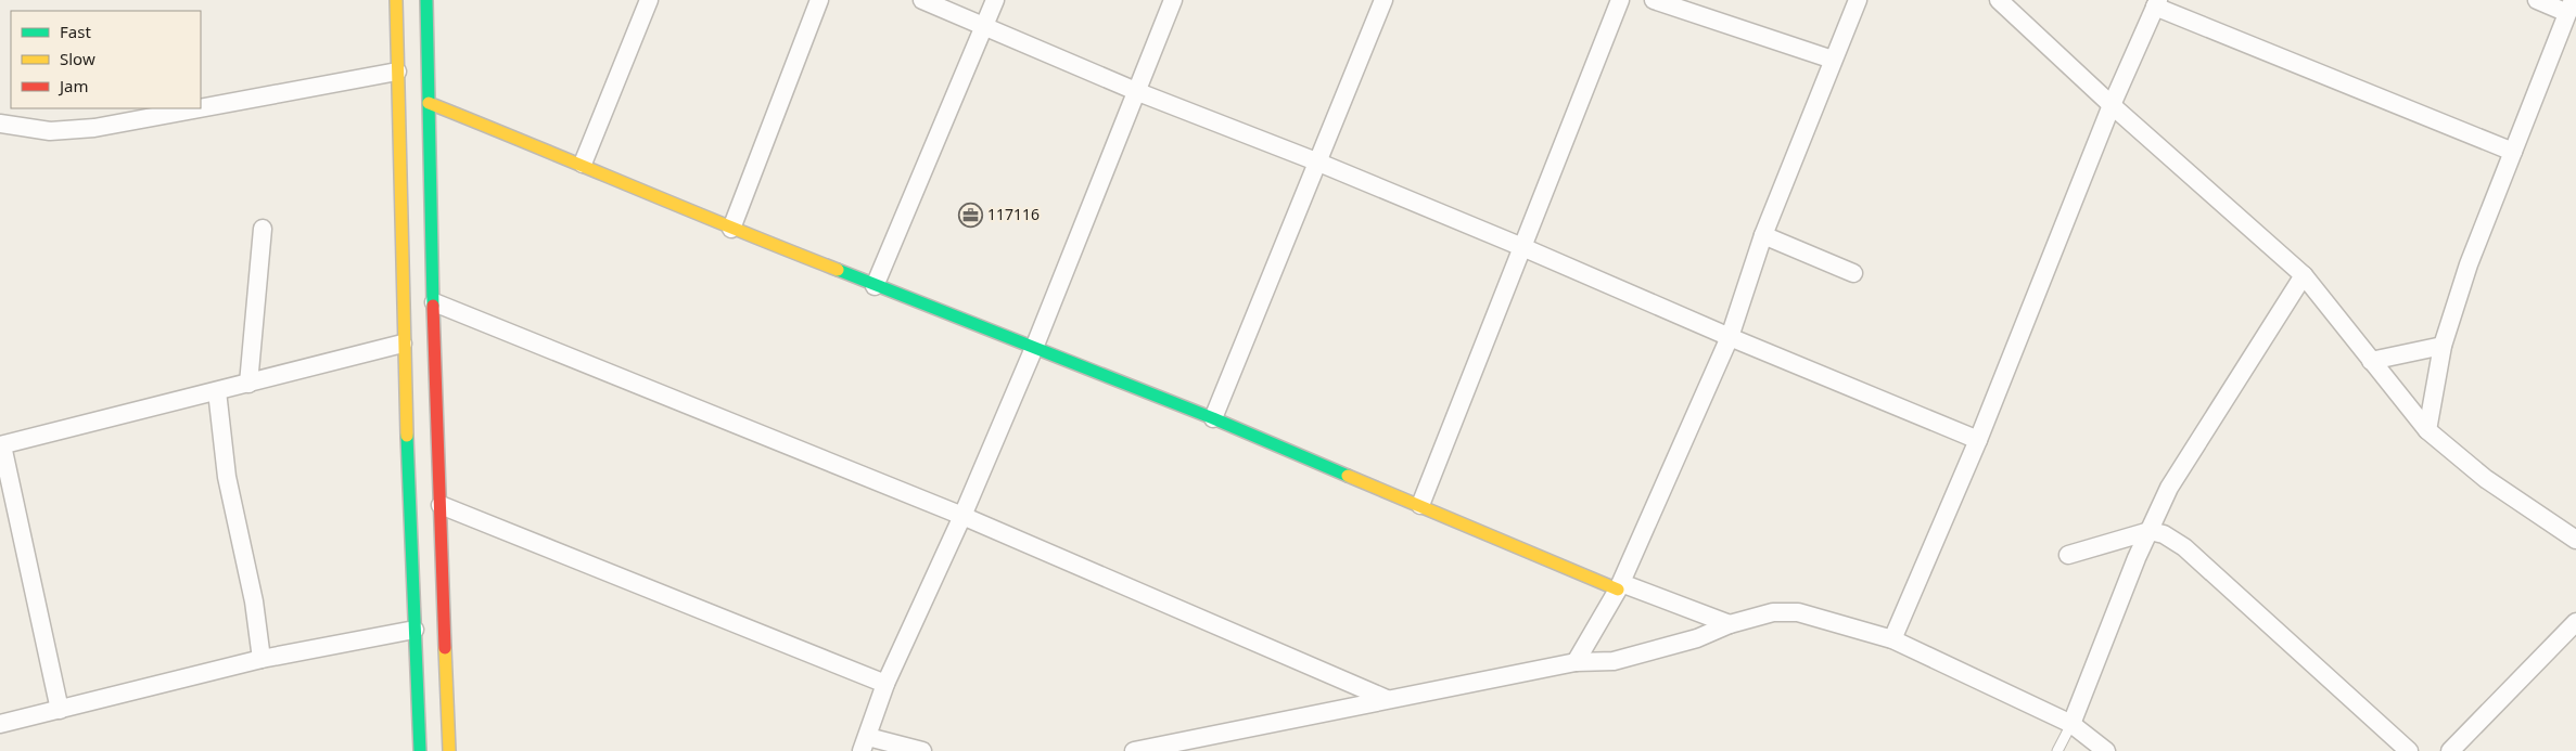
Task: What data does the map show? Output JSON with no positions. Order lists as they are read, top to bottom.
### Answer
{
  "places": {
    "office": ["117116"]
  },
  "legend": ["Fast", "Slow", "Jam"]
}
